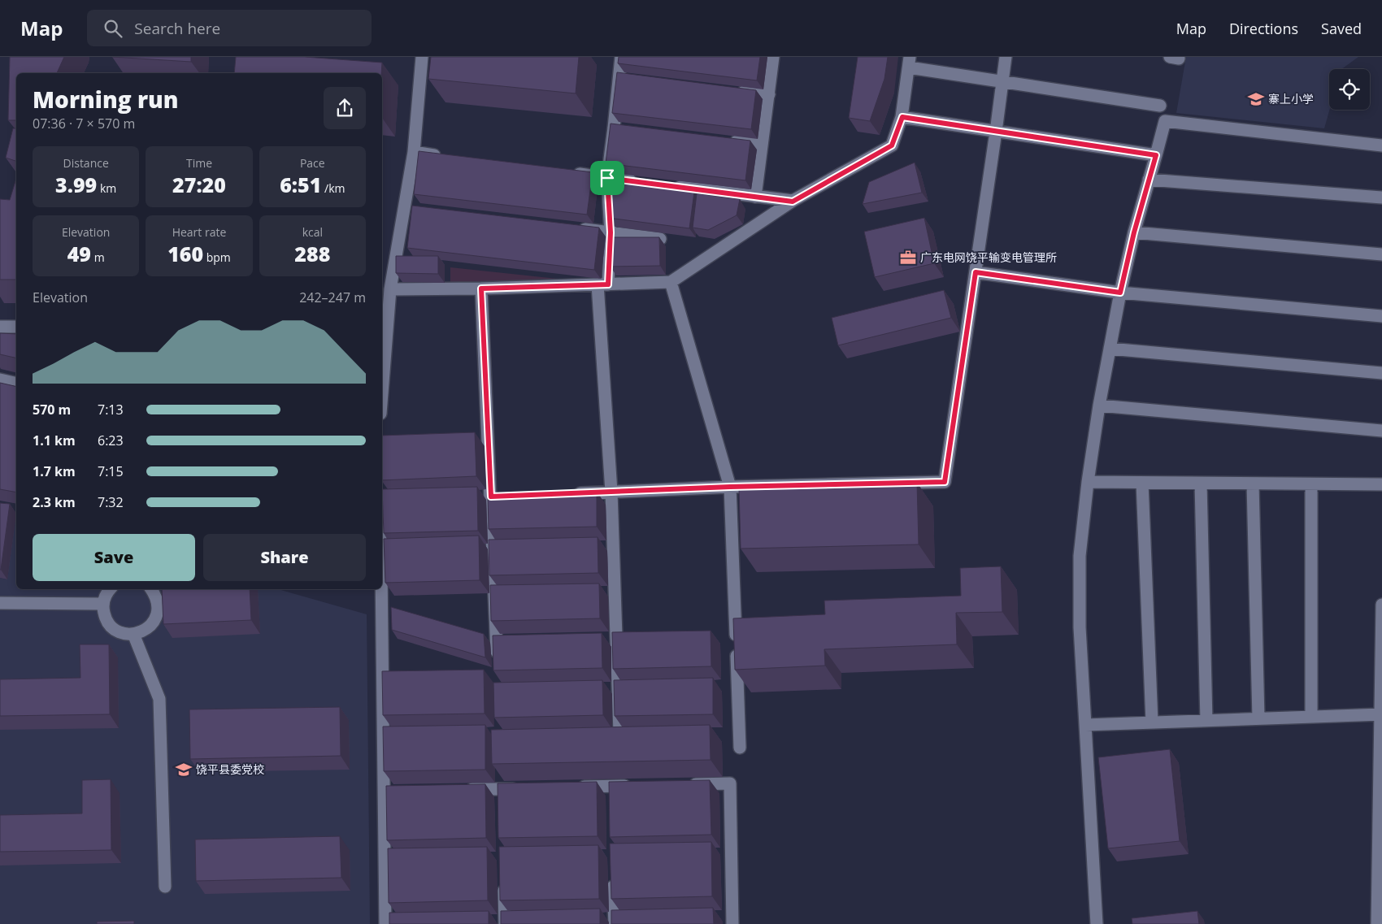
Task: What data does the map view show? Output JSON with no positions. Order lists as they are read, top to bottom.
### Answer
{
  "places": {
    "school or university": ["寨上小学", "饶平县委党校"],
    "office": ["广东电网饶平输变电管理所"]
  },
  "page": {
    "header": "Map",
    "search": "Search here",
    "nav": ["Map", "Directions", "Saved"],
    "heading": ["Morning run", "07:36 · 7 × 570 m"],
    "stats": [
      ["Distance", "3.99 km"],
      ["Time", "27:20"],
      ["Pace", "6:51 /km"],
      ["Elevation", "49 m"],
      ["Heart rate", "160 bpm"],
      ["kcal", "288"]
    ],
    "chart": ["Elevation", "242–247 m"],
    "list": [
      {
        "name": "570 m",
        "note": "7:13"
      },
      {
        "name": "1.1 km",
        "note": "6:23"
      },
      {
        "name": "1.7 km",
        "note": "7:15"
      },
      {
        "name": "2.3 km",
        "note": "7:32"
      }
    ],
    "buttons": ["Save", "Share"]
  }
}
